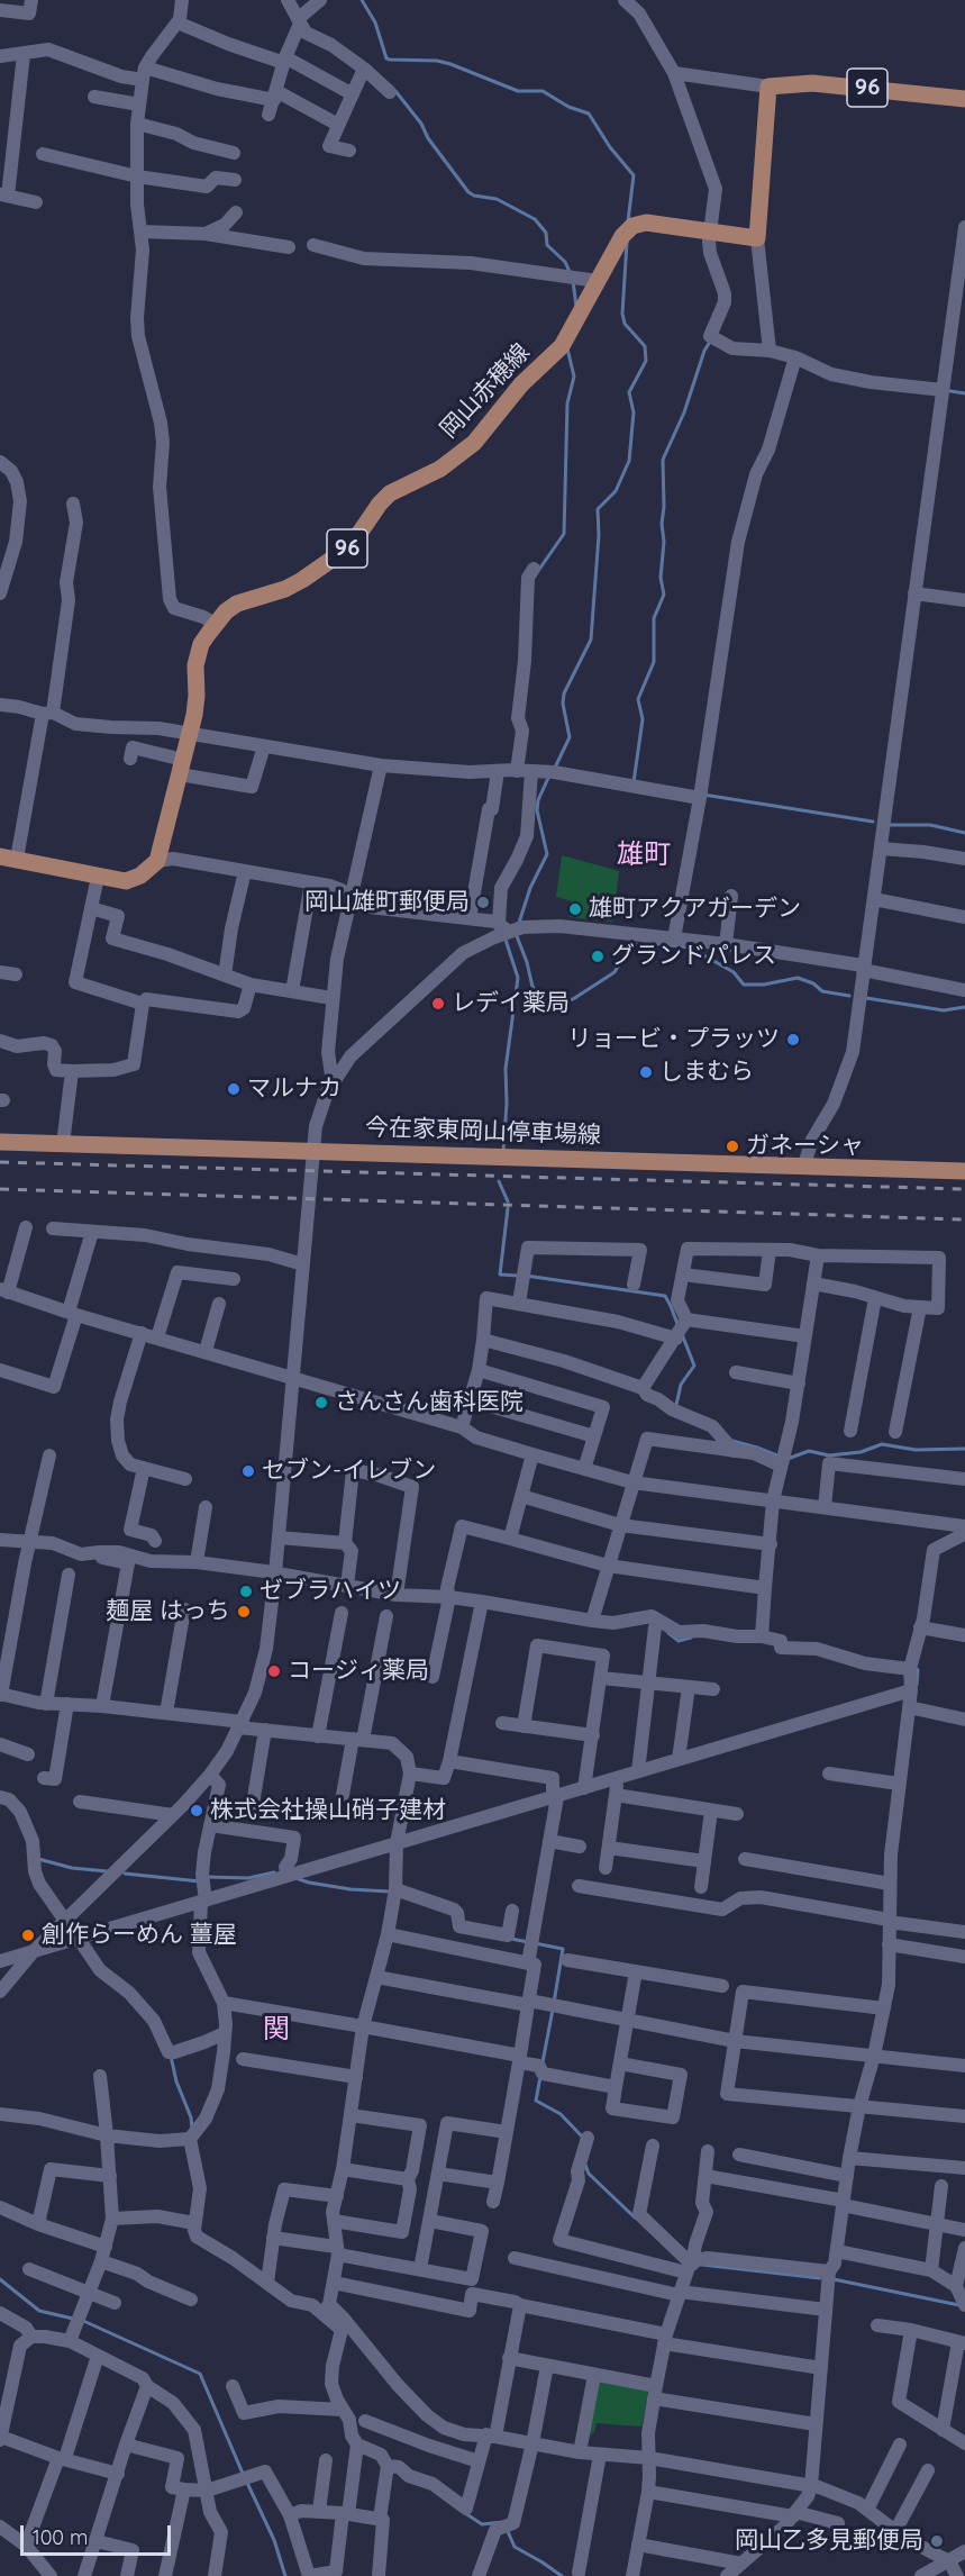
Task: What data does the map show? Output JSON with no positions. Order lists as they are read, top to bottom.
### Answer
{
  "streets": {
    "main road": ["96", "岡山赤穂線", "今在家東岡山停車場線"]
  },
  "districts": ["雄町", "関"],
  "places": [
    "岡山雄町郵便局",
    "雄町アクアガーデン",
    "グランドパレス",
    "レデイ薬局",
    "リョービ・プラッツ",
    "しまむら",
    "マルナカ",
    "ガネーシャ",
    "さんさん歯科医院",
    "セブン-イレブン",
    "ゼブラハイツ",
    "麺屋 はっち",
    "コージィ薬局",
    "株式会社操山硝子建材",
    "創作らーめん 薑屋",
    "岡山乙多見郵便局"
  ],
  "scale_bar": "100 m"
}
